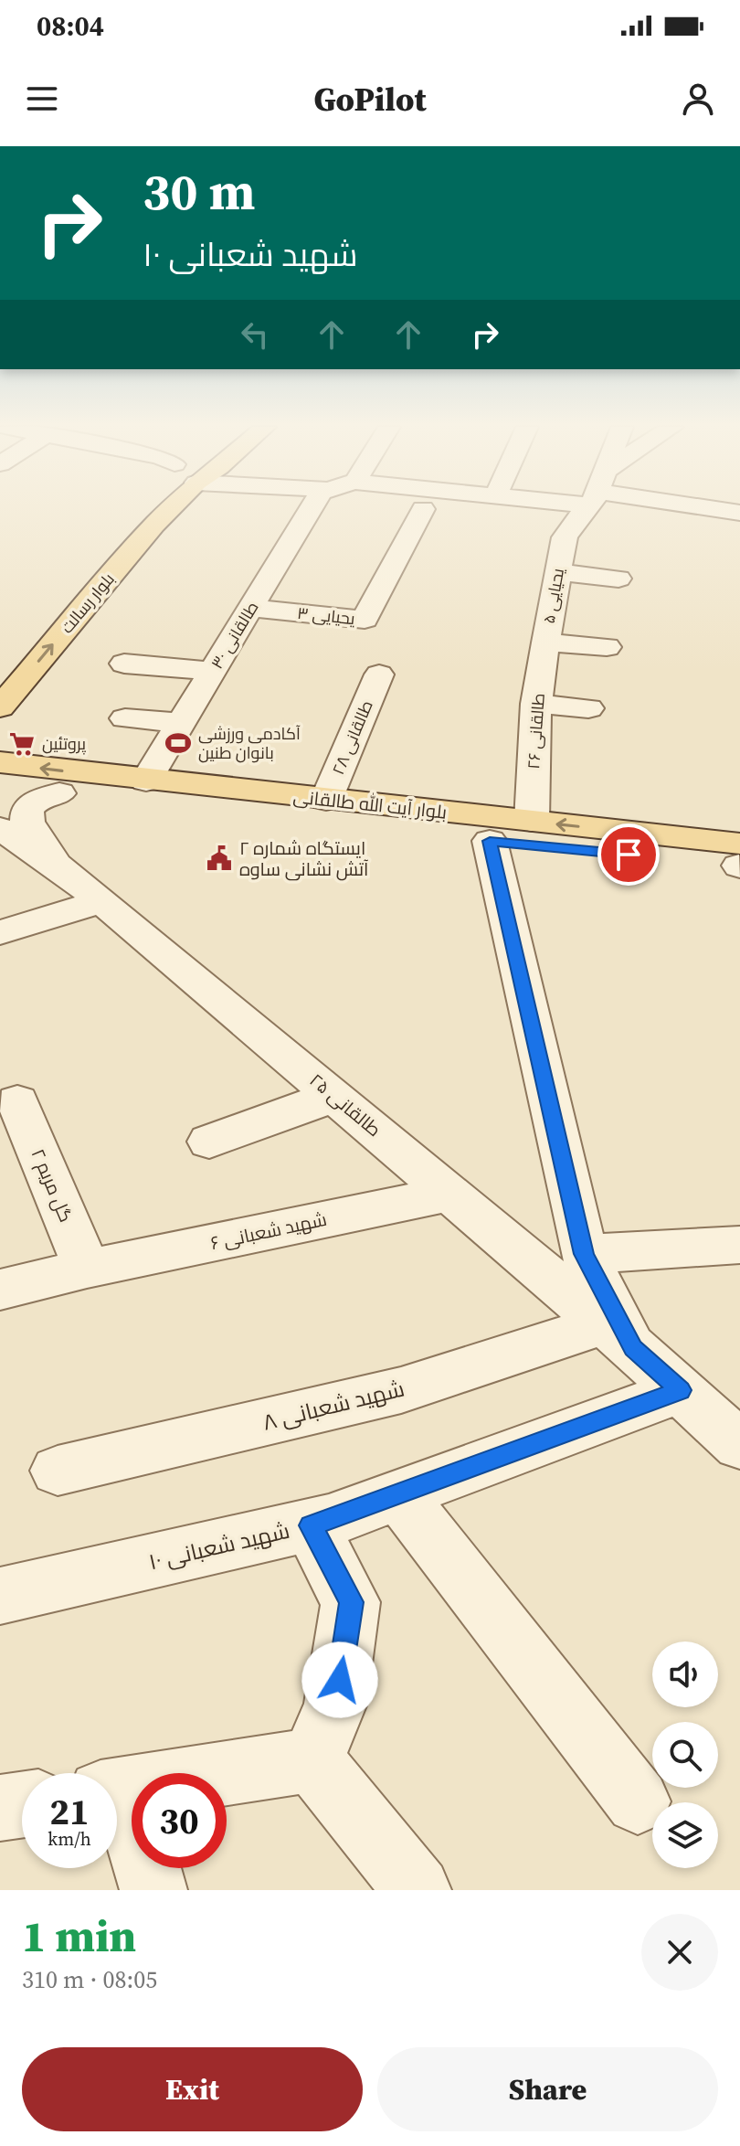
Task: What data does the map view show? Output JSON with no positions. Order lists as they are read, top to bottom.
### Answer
{
  "streets": {
    "main road": ["بلوار رسالت", "بلوار آیت الله طالقانی"],
    "street": [
      "یحیایی ۵",
      "یحیایی ۳",
      "طالقانی ۳۰",
      "طالقانی ۲۶",
      "طالقانی ۲۸",
      "طالقانی ۲۵",
      "گل مریم ۲",
      "شهید شعبانی ۶",
      "شهید شعبانی ۸",
      "شهید شعبانی ۱۰"
    ]
  },
  "crossings": [
    ["یحیایی ۵", "طالقانی ۲۶"],
    ["یحیایی ۳", "طالقانی ۳۰"],
    ["طالقانی ۳۰", "بلوار آیت الله طالقانی"],
    ["طالقانی ۲۶", "بلوار آیت الله طالقانی"],
    ["طالقانی ۲۸", "بلوار آیت الله طالقانی"],
    ["طالقانی ۲۵", "شهید شعبانی ۶"],
    ["طالقانی ۲۵", "شهید شعبانی ۸"],
    ["طالقانی ۲۵", "شهید شعبانی ۱۰"],
    ["گل مریم ۲", "شهید شعبانی ۶"]
  ],
  "places": {
    "sports": ["آکادمی ورزشی بانوان طنین"],
    "supermarket": ["پروتئین"],
    "public building": ["ایستگاه شماره ۲ آتش نشانی ساوه"]
  },
  "page": {
    "status": "08:04",
    "header": "GoPilot",
    "turn": ["30 m", "شهید شعبانی ۱۰"],
    "speed": "21 km/h",
    "limit": "30",
    "heading": ["1 min", "310 m · 08:05"],
    "buttons": ["Exit", "Share"]
  }
}
